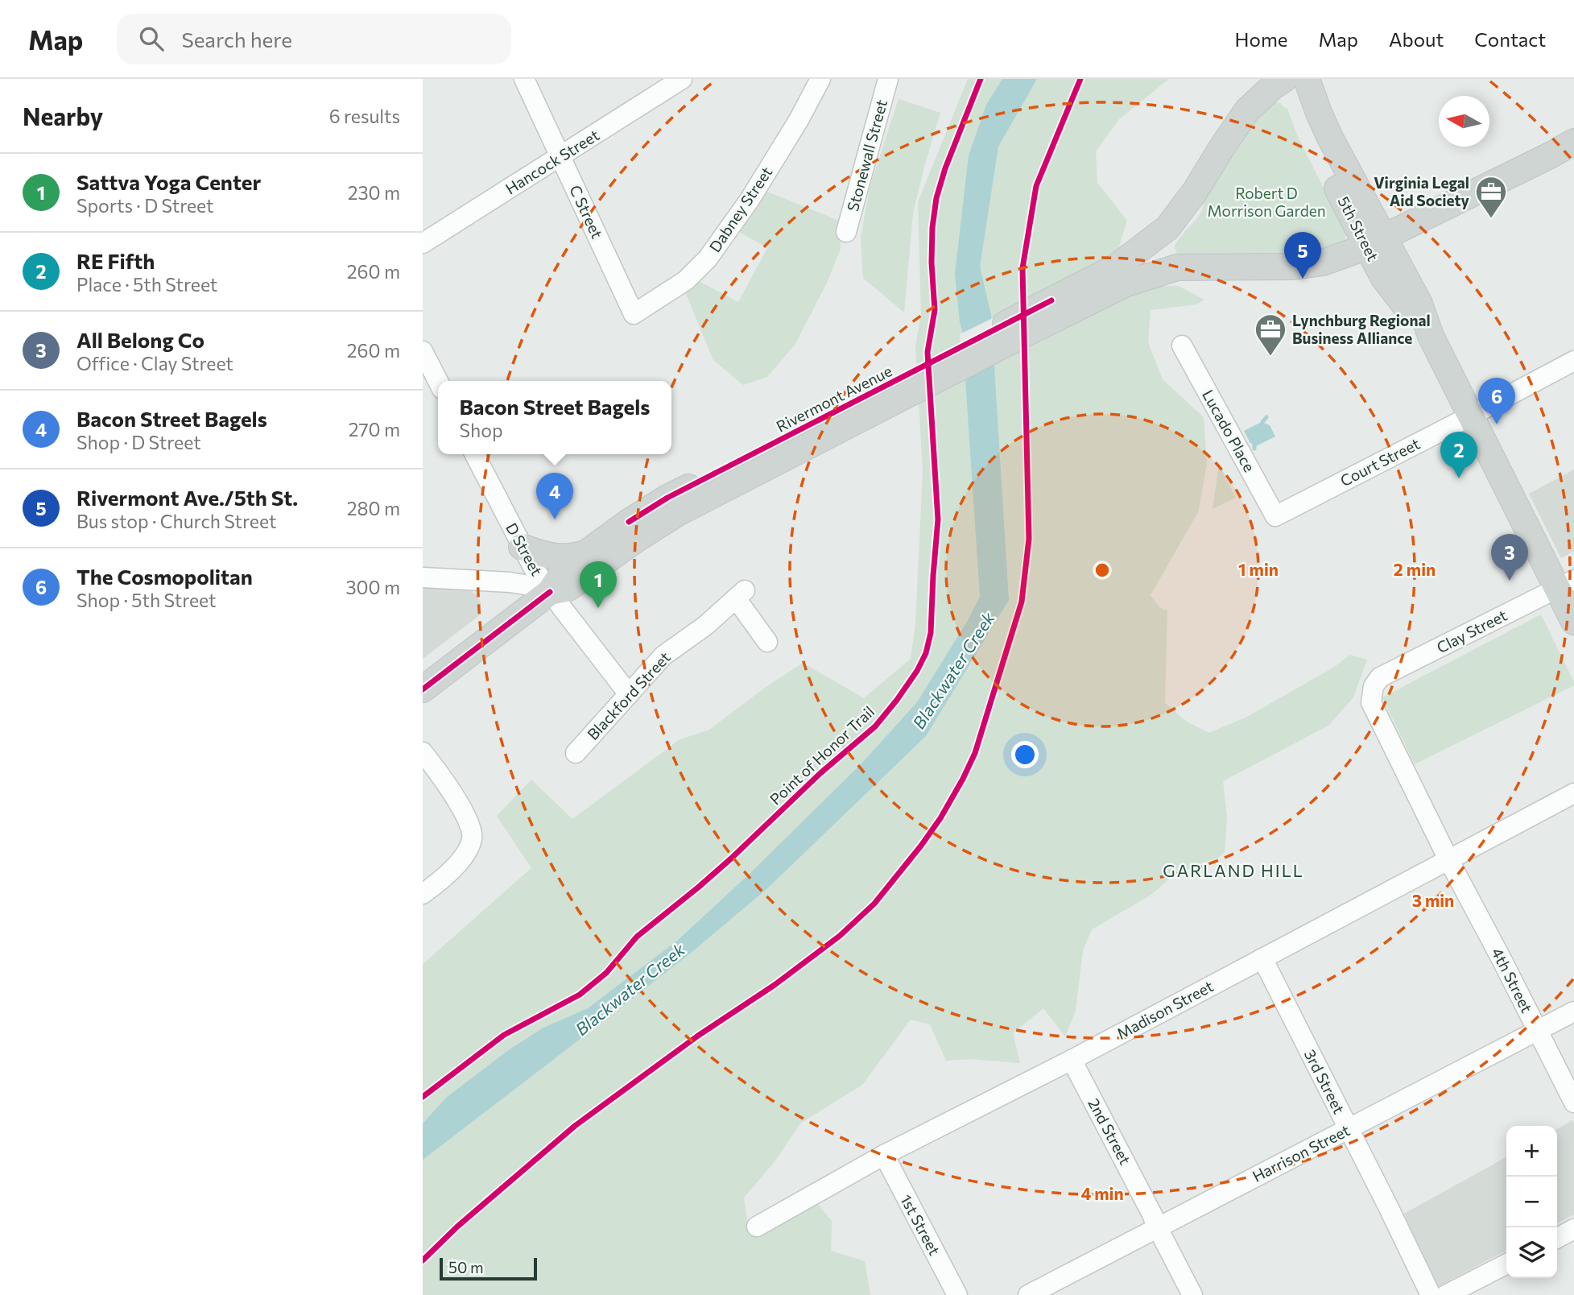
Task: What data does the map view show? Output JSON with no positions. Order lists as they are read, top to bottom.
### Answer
{
  "streets": {
    "main road": ["5th Street", "Rivermont Avenue"],
    "street": [
      "Stonewall Street",
      "Hancock Street",
      "Dabney Street",
      "C Street",
      "Lucado Place",
      "Court Street",
      "D Street",
      "Clay Street",
      "Blackford Street",
      "4th Street",
      "Madison Street",
      "3rd Street",
      "2nd Street",
      "Harrison Street",
      "1st Street"
    ],
    "cycle path": ["Point of Honor Trail"]
  },
  "crossings": [
    ["Hancock Street", "C Street"],
    ["Dabney Street", "C Street"],
    ["5th Street", "Rivermont Avenue"],
    ["5th Street", "Court Street"],
    ["5th Street", "Clay Street"],
    ["Rivermont Avenue", "D Street"],
    ["Lucado Place", "Court Street"],
    ["D Street", "Blackford Street"],
    ["Clay Street", "4th Street"],
    ["Clay Street", "Madison Street"],
    ["4th Street", "Madison Street"],
    ["4th Street", "Harrison Street"],
    ["Madison Street", "3rd Street"],
    ["Madison Street", "2nd Street"],
    ["Madison Street", "1st Street"],
    ["3rd Street", "Harrison Street"],
    ["2nd Street", "Harrison Street"]
  ],
  "districts": ["GARLAND HILL"],
  "water": ["Blackwater Creek"],
  "parks": ["Robert D Morrison Garden"],
  "places": {
    "office": ["Virginia Legal Aid Society", "Lynchburg Regional Business Alliance"]
  },
  "scale_bar": "50 m",
  "north": "left",
  "page": {
    "header": "Map",
    "search": "Search here",
    "nav": [
      "Home",
      "Map",
      "About",
      "Contact"
    ],
    "heading": ["Nearby", "6 results"],
    "list": [
      {
        "mark": "1",
        "name": "Sattva Yoga Center",
        "note": "Sports · D Street",
        "value": "230 m"
      },
      {
        "mark": "2",
        "name": "RE Fifth",
        "note": "Place · 5th Street",
        "value": "260 m"
      },
      {
        "mark": "3",
        "name": "All Belong Co",
        "note": "Office · Clay Street",
        "value": "260 m"
      },
      {
        "mark": "4",
        "name": "Bacon Street Bagels",
        "note": "Shop · D Street",
        "value": "270 m"
      },
      {
        "mark": "5",
        "name": "Rivermont Ave./5th St.",
        "note": "Bus stop · Church Street",
        "value": "280 m"
      },
      {
        "mark": "6",
        "name": "The Cosmopolitan",
        "note": "Shop · 5th Street",
        "value": "300 m"
      }
    ],
    "pins": [
      "5",
      "6",
      "2",
      "4",
      "3",
      "1"
    ],
    "popup": ["Bacon Street Bagels", "Shop"],
    "map_buttons": ["+", "−"],
    "scale": "50 m"
  },
  "rings": [
    "1 min",
    "2 min",
    "3 min",
    "4 min"
  ]
}
